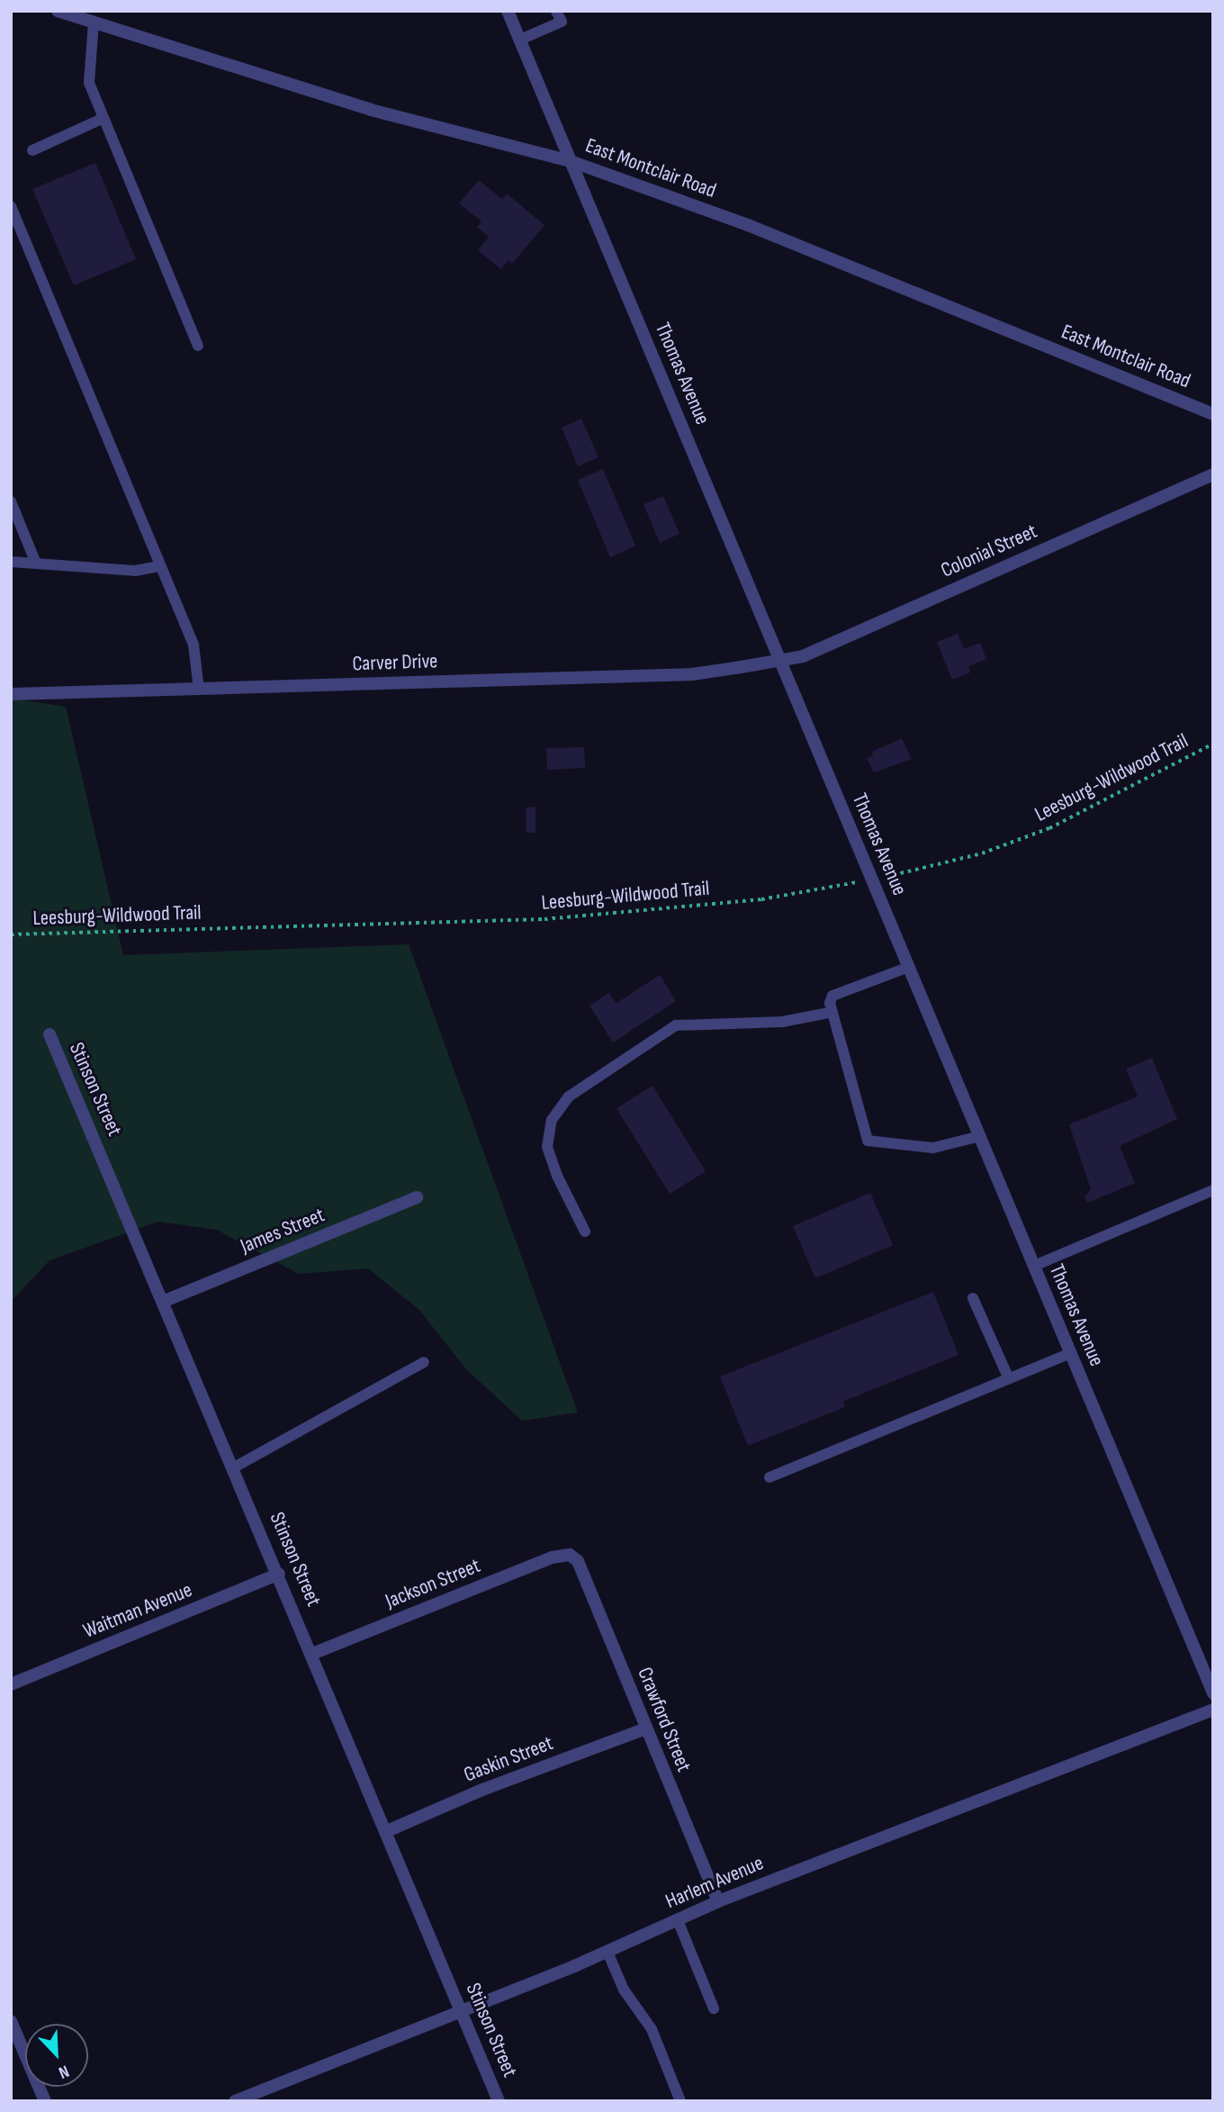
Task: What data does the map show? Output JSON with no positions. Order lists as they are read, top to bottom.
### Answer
{
  "streets": {
    "street": [
      "East Montclair Road",
      "Thomas Avenue",
      "Colonial Street",
      "Carver Drive",
      "Stinson Street",
      "James Street",
      "Jackson Street",
      "Waitman Avenue",
      "Crawford Street",
      "Gaskin Street",
      "Harlem Avenue"
    ],
    "path": ["Leesburg-Wildwood Trail"]
  },
  "crossings": [
    ["East Montclair Road", "Thomas Avenue"],
    ["Thomas Avenue", "Colonial Street"],
    ["Thomas Avenue", "Carver Drive"],
    ["Thomas Avenue", "Leesburg-Wildwood Trail"],
    ["Colonial Street", "Carver Drive"],
    ["Stinson Street", "James Street"],
    ["Stinson Street", "Jackson Street"],
    ["Stinson Street", "Waitman Avenue"],
    ["Stinson Street", "Gaskin Street"],
    ["Stinson Street", "Harlem Avenue"],
    ["Jackson Street", "Crawford Street"],
    ["Crawford Street", "Gaskin Street"],
    ["Crawford Street", "Harlem Avenue"]
  ],
  "north": "bottom right"
}
